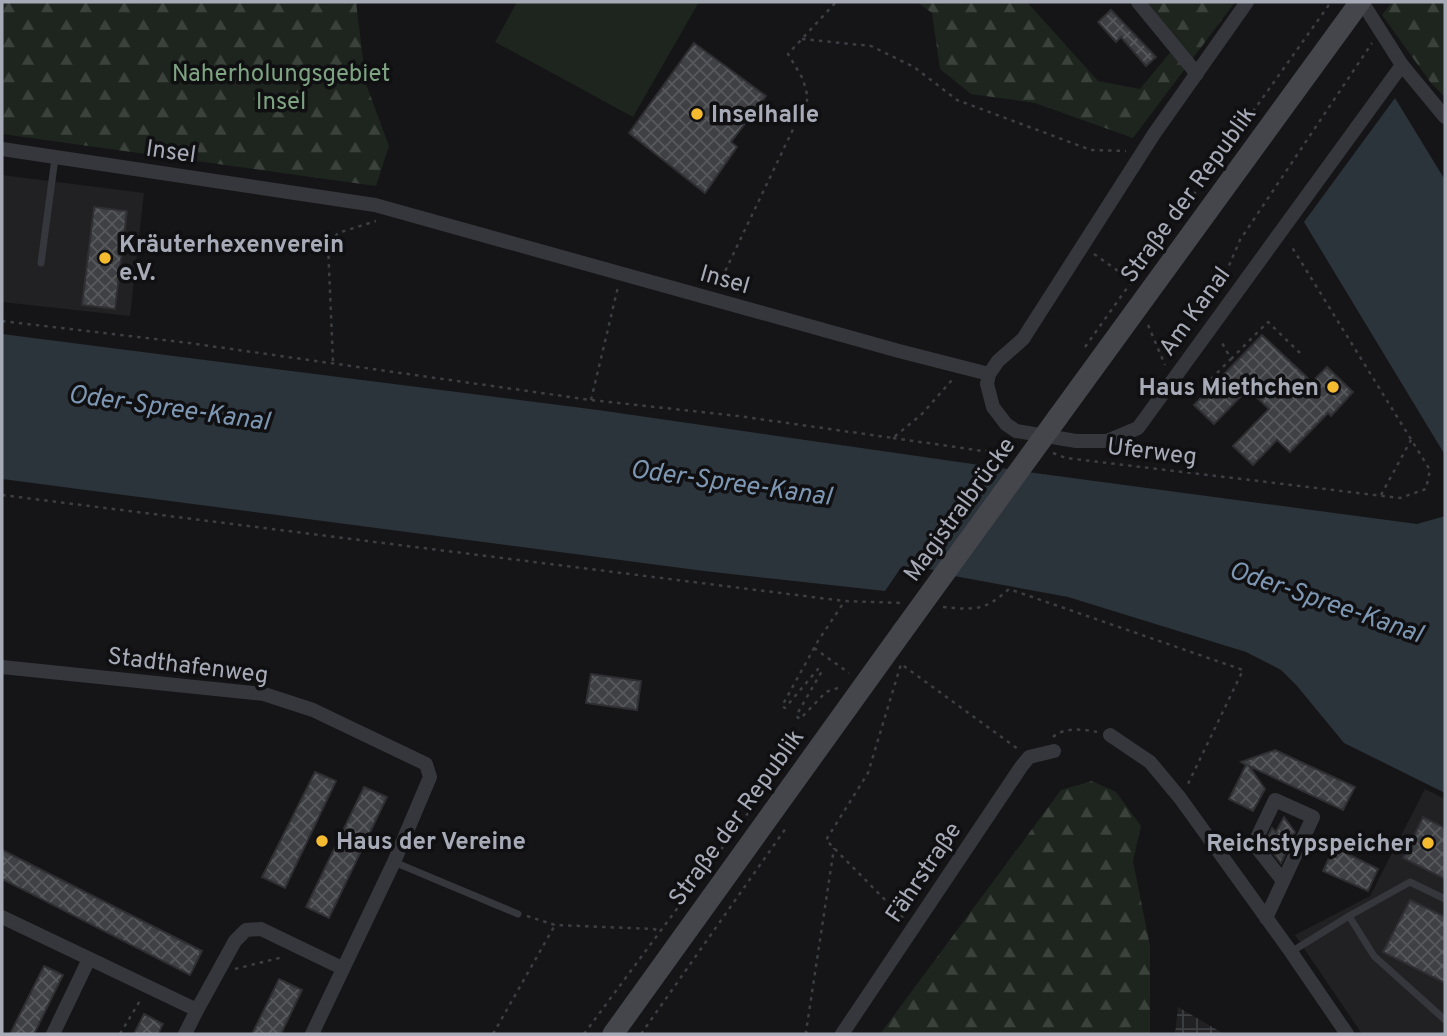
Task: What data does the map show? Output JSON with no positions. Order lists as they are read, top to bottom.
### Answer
{
  "streets": {
    "main road": ["Straße der Republik", "Magistralbrücke"],
    "street": [
      "Insel",
      "Am Kanal",
      "Stadthafenweg",
      "Fährstraße"
    ],
    "path": ["Uferweg"]
  },
  "crossings": [
    ["Insel", "Am Kanal"],
    ["Straße der Republik", "Magistralbrücke"],
    ["Am Kanal", "Uferweg"]
  ],
  "water": ["Oder-Spree-Kanal"],
  "parks": ["Naherholungsgebiet Insel"],
  "places": [
    "Inselhalle",
    "Kräuterhexenverein e.V.",
    "Haus Miethchen",
    "Haus der Vereine",
    "Reichstypspeicher"
  ]
}
